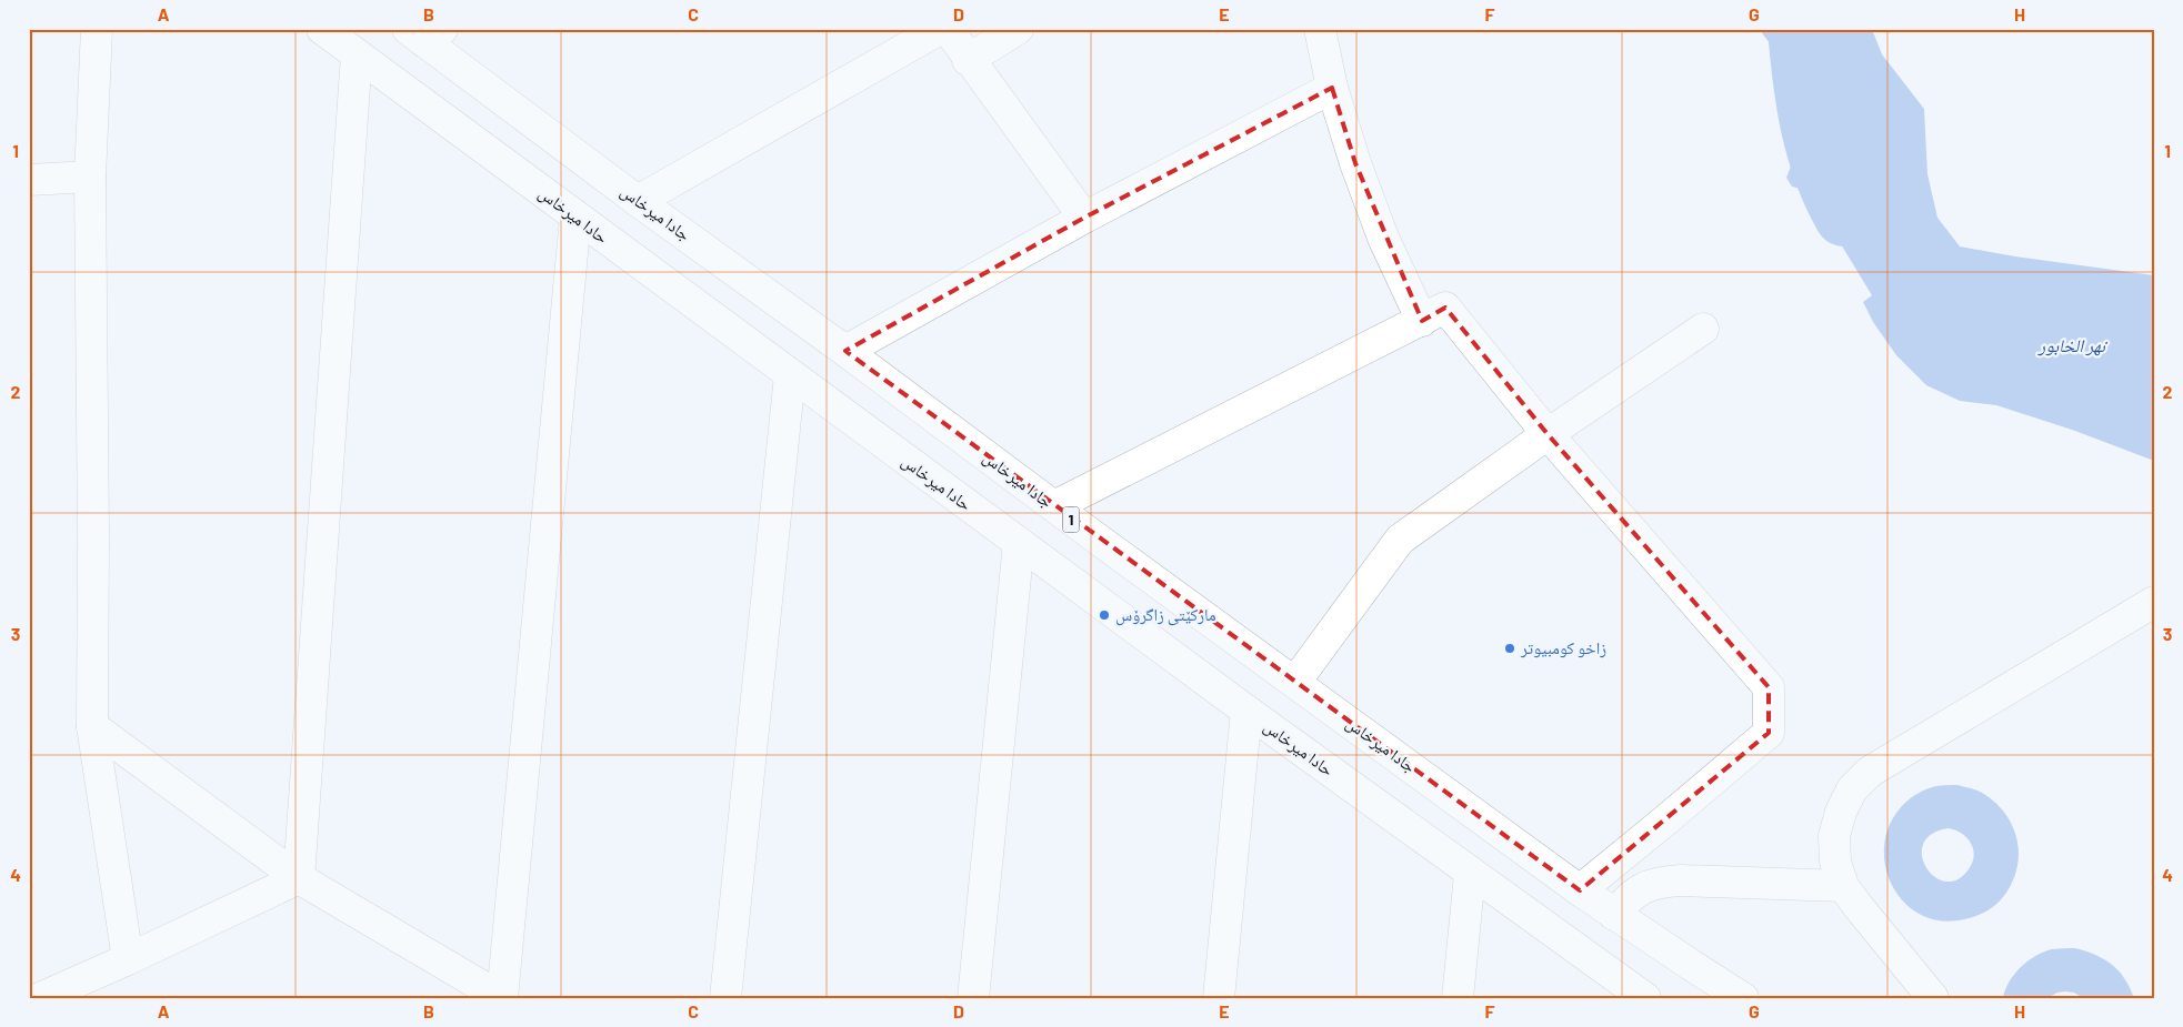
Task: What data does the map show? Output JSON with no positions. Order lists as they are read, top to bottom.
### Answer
{
  "streets": {
    "street": ["جادا ميرخاس", "حادا ميرخاس", "1"]
  },
  "water": ["نهر الخابور"],
  "places": ["مارکێتی زاگرۆس", "زاخو كومبيوتر"],
  "grid": {
    "columns": [
      "A",
      "B",
      "C",
      "D",
      "E",
      "F",
      "G",
      "H"
    ],
    "rows": [
      "1",
      "2",
      "3",
      "4"
    ]
  }
}
